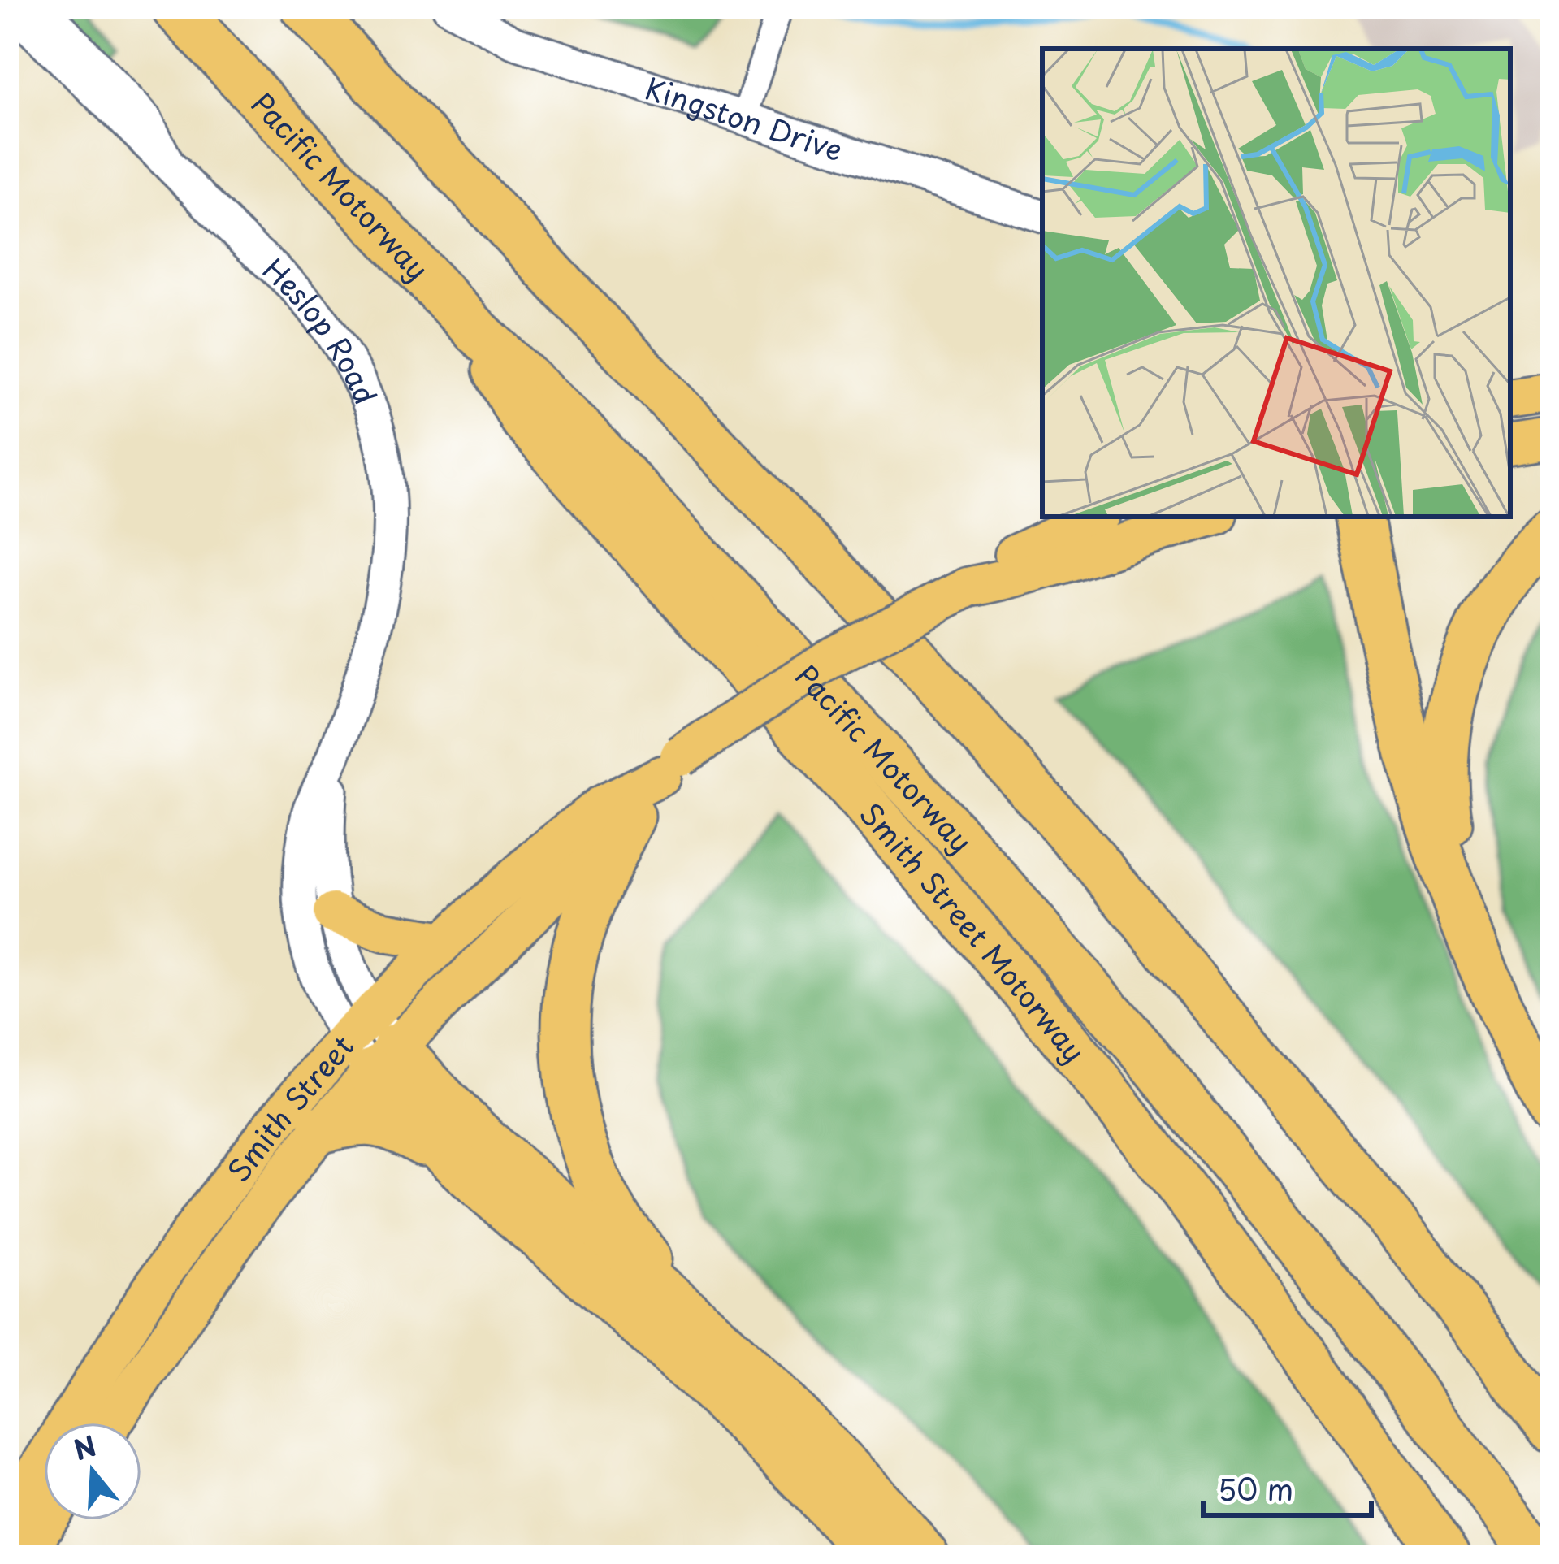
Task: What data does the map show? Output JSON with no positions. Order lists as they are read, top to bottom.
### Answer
{
  "streets": {
    "highway": ["Pacific Motorway", "Smith Street Motorway"],
    "main road": ["Smith Street"],
    "street": ["Kingston Drive", "Heslop Road"]
  },
  "crossings": [
    ["Pacific Motorway", "Smith Street Motorway"],
    ["Heslop Road", "Smith Street"]
  ],
  "scale_bar": "50 m",
  "north": "top"
}
